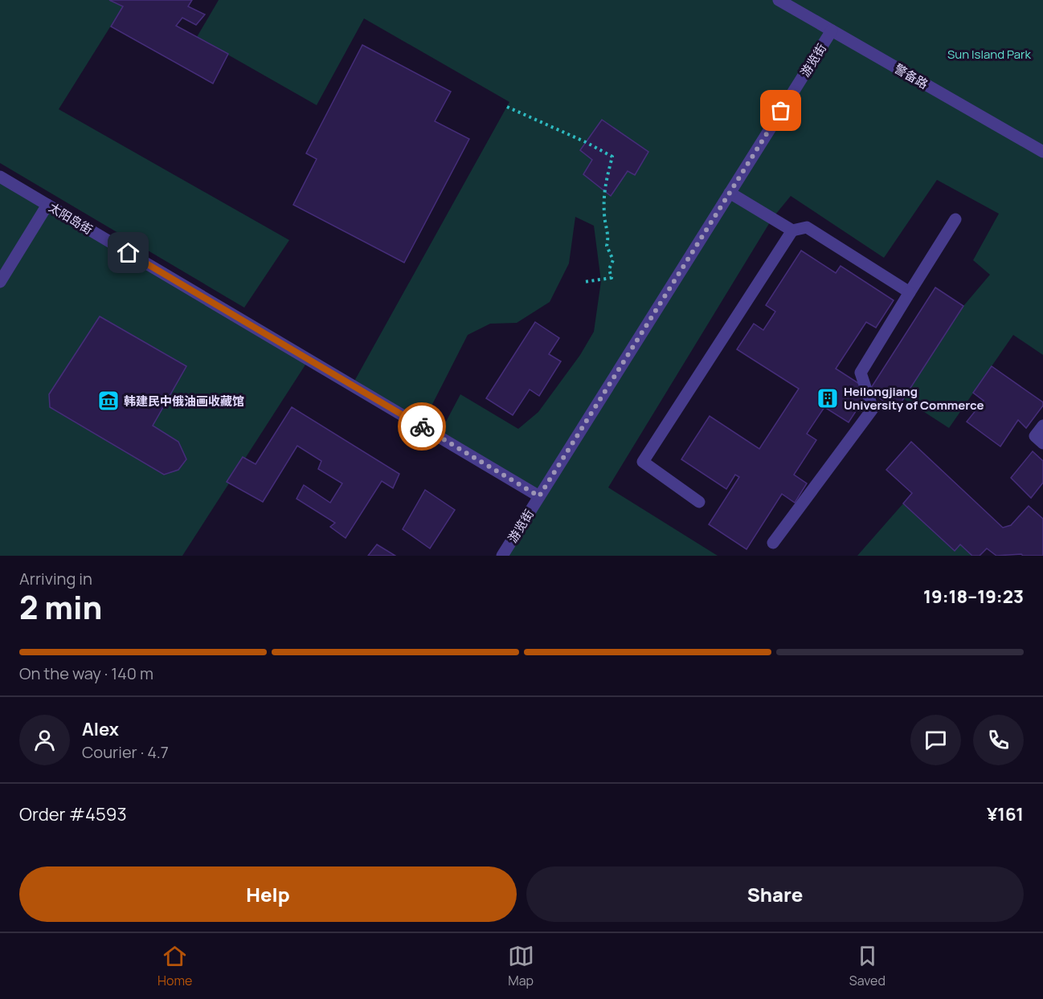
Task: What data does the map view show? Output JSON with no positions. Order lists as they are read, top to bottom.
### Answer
{
  "streets": {
    "street": ["游览街", "警备路", "太阳岛街"]
  },
  "crossings": [
    ["游览街", "警备路"],
    ["游览街", "太阳岛街"]
  ],
  "parks": ["Sun Island Park"],
  "places": {
    "building": ["Heilongjiang University of Commerce"],
    "museum": ["韩建民中俄油画收藏馆"]
  },
  "page": {
    "heading": ["2 min", "Arriving in", "19:18–19:23"],
    "panel": [
      "Alex",
      "Courier · 4.7",
      "Order #4593",
      "¥161"
    ],
    "bar": "On the way · 140 m",
    "buttons": ["Help", "Share"],
    "tabs": ["Home", "Map", "Saved"]
  }
}
